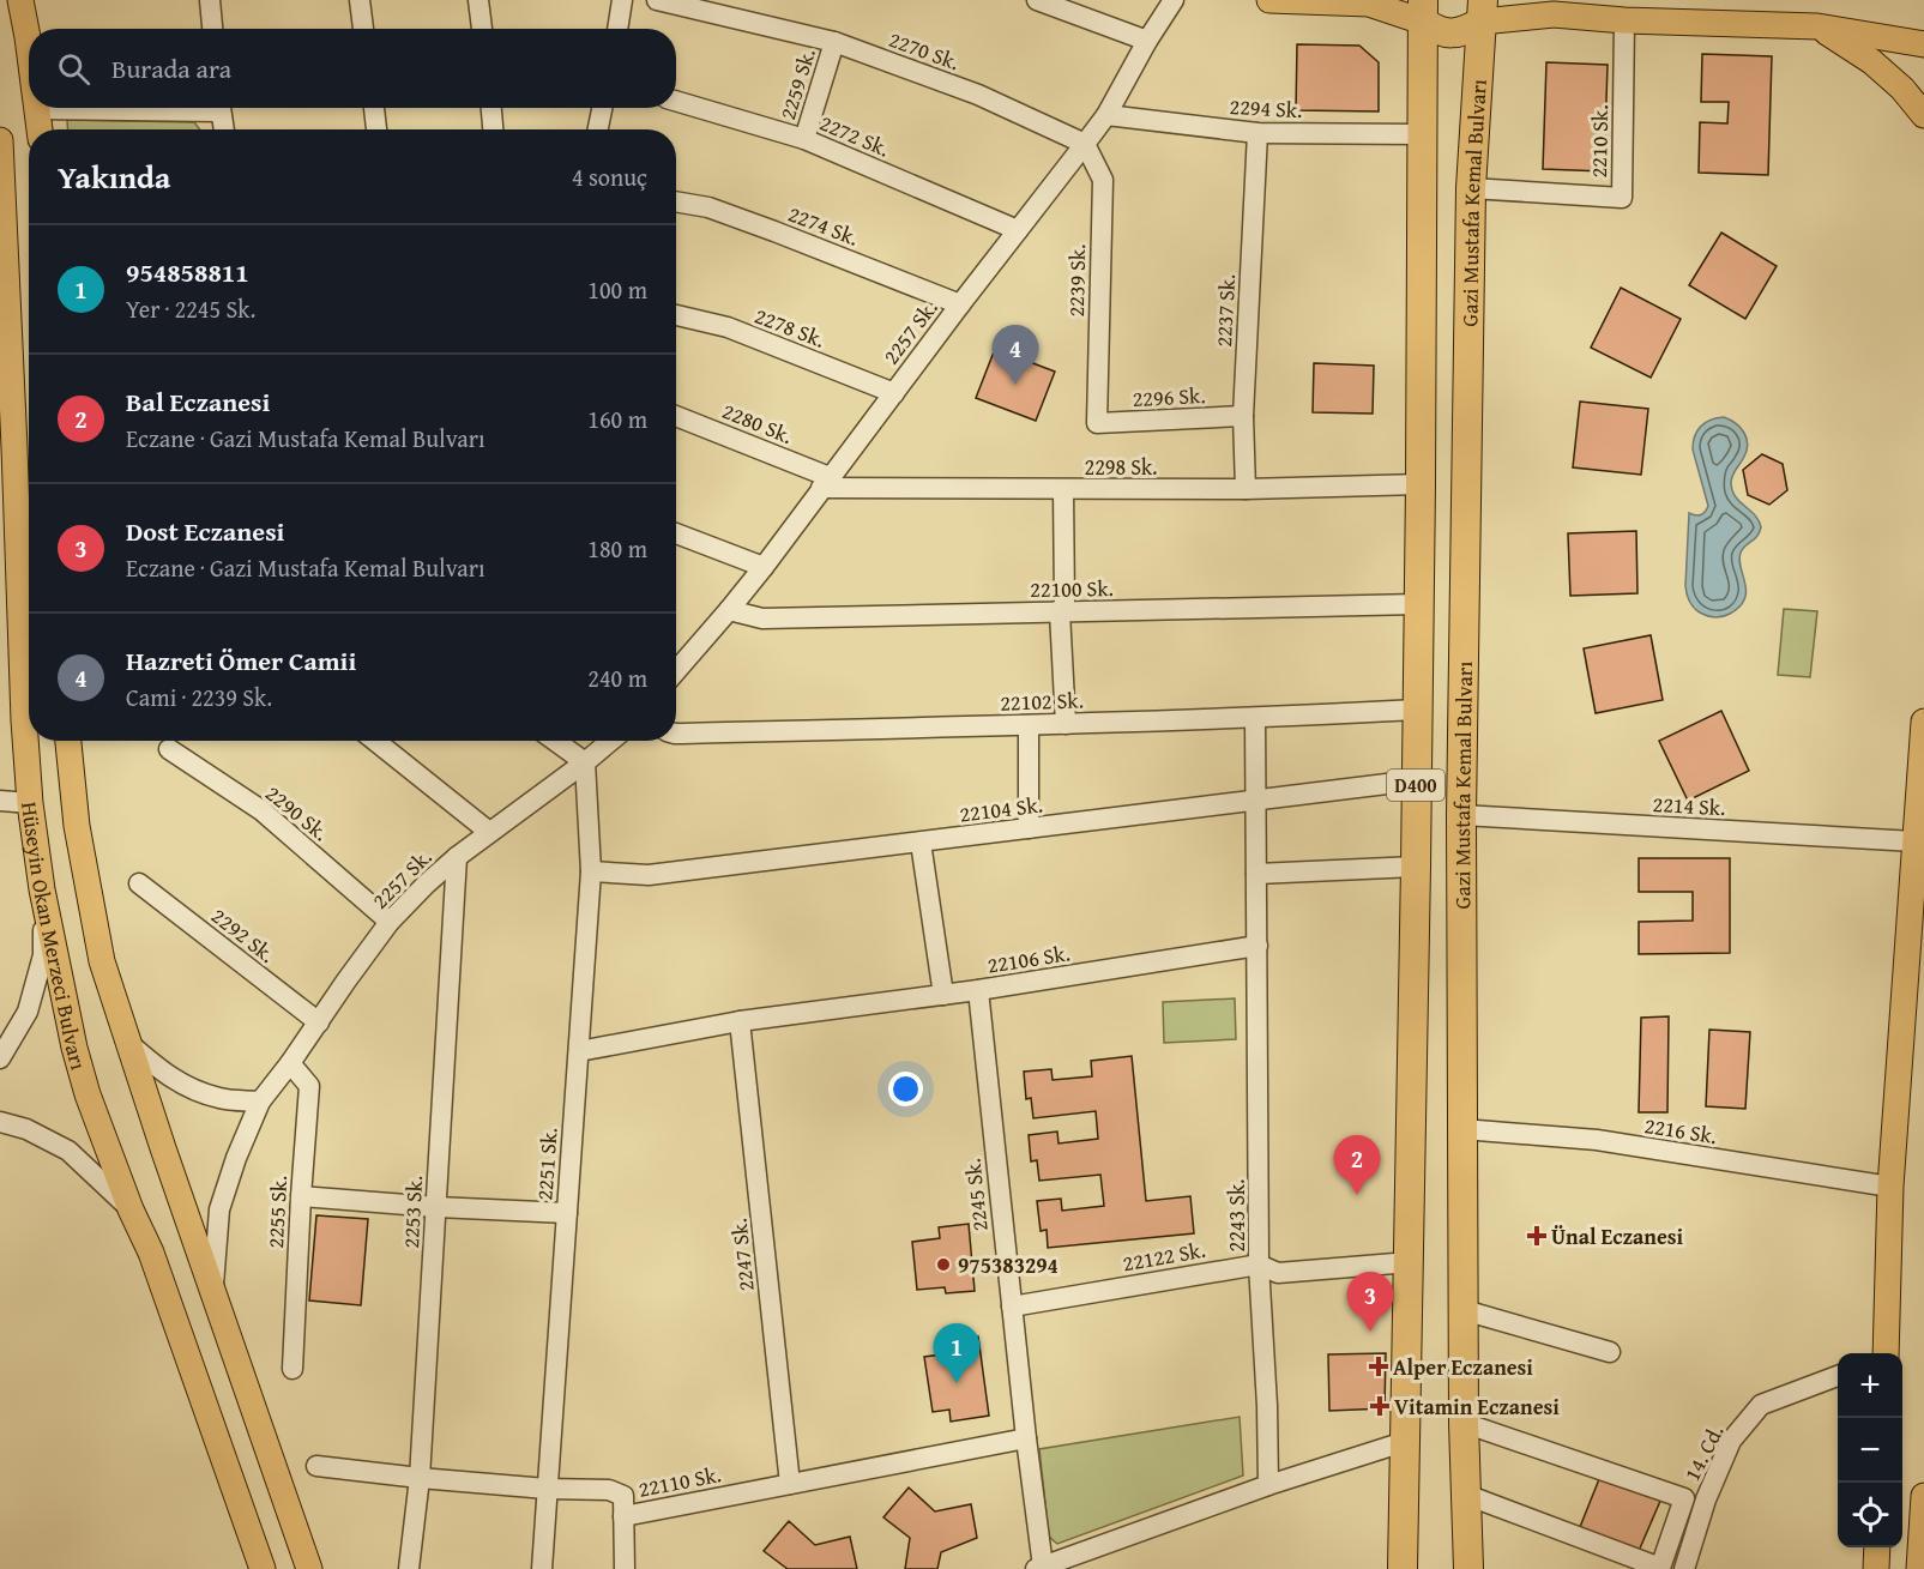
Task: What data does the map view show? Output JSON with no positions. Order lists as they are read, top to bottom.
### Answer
{
  "streets": {
    "highway": ["Gazi Mustafa Kemal Bulvarı", "D400"],
    "main road": ["Hüseyin Okan Merzeci Bulvarı"],
    "street": [
      "2270 Sk.",
      "2259 Sk.",
      "2294 Sk.",
      "2272 Sk.",
      "2210 Sk.",
      "2274 Sk.",
      "2239 Sk.",
      "2237 Sk.",
      "2278 Sk.",
      "2257 Sk.",
      "2296 Sk.",
      "2280 Sk.",
      "2298 Sk.",
      "22100 Sk.",
      "22102 Sk.",
      "2214 Sk.",
      "22104 Sk.",
      "2290 Sk.",
      "2292 Sk.",
      "22106 Sk.",
      "2216 Sk.",
      "2251 Sk.",
      "2245 Sk.",
      "2255 Sk.",
      "2253 Sk.",
      "2243 Sk.",
      "2247 Sk.",
      "22122 Sk.",
      "14. Cd.",
      "22110 Sk."
    ]
  },
  "crossings": [
    ["2270 Sk.", "2259 Sk."],
    ["2270 Sk.", "2239 Sk."],
    ["2270 Sk.", "2257 Sk."],
    ["2259 Sk.", "2272 Sk."],
    ["2294 Sk.", "Gazi Mustafa Kemal Bulvarı"],
    ["2294 Sk.", "2237 Sk."],
    ["2294 Sk.", "2257 Sk."],
    ["2272 Sk.", "2257 Sk."],
    ["2210 Sk.", "Gazi Mustafa Kemal Bulvarı"],
    ["Gazi Mustafa Kemal Bulvarı", "2298 Sk."],
    ["Gazi Mustafa Kemal Bulvarı", "22100 Sk."],
    ["Gazi Mustafa Kemal Bulvarı", "22102 Sk."],
    ["Gazi Mustafa Kemal Bulvarı", "2214 Sk."],
    ["Gazi Mustafa Kemal Bulvarı", "22104 Sk."],
    ["Gazi Mustafa Kemal Bulvarı", "2216 Sk."],
    ["Gazi Mustafa Kemal Bulvarı", "22122 Sk."],
    ["2274 Sk.", "2257 Sk."],
    ["2239 Sk.", "2257 Sk."],
    ["2239 Sk.", "2296 Sk."],
    ["2237 Sk.", "2296 Sk."],
    ["2237 Sk.", "2298 Sk."],
    ["2278 Sk.", "2257 Sk."],
    ["2257 Sk.", "2280 Sk."],
    ["2257 Sk.", "2298 Sk."],
    ["2257 Sk.", "22100 Sk."],
    ["2257 Sk.", "2290 Sk."],
    ["2257 Sk.", "Hüseyin Okan Merzeci Bulvarı"],
    ["2257 Sk.", "2292 Sk."],
    ["2257 Sk.", "2251 Sk."],
    ["2257 Sk.", "2255 Sk."],
    ["2257 Sk.", "2253 Sk."],
    ["2280 Sk.", "2298 Sk."],
    ["22104 Sk.", "2251 Sk."],
    ["22106 Sk.", "2251 Sk."],
    ["22106 Sk.", "2245 Sk."],
    ["22106 Sk.", "2243 Sk."],
    ["22106 Sk.", "2247 Sk."],
    ["2251 Sk.", "22110 Sk."],
    ["2245 Sk.", "22122 Sk."],
    ["2245 Sk.", "22110 Sk."],
    ["2253 Sk.", "22110 Sk."],
    ["2243 Sk.", "22122 Sk."],
    ["2247 Sk.", "22110 Sk."]
  ],
  "places": {
    "health": ["Ünal Eczanesi", "Alper Eczanesi", "Vitamin Eczanesi"],
    "other": ["975383294"]
  },
  "page": {
    "search": "Burada ara",
    "heading": ["Yakında", "4 sonuç"],
    "list": [
      {
        "mark": "1",
        "name": "954858811",
        "note": "Yer · 2245 Sk.",
        "value": "100 m"
      },
      {
        "mark": "2",
        "name": "Bal Eczanesi",
        "note": "Eczane · Gazi Mustafa Kemal Bulvarı",
        "value": "160 m"
      },
      {
        "mark": "3",
        "name": "Dost Eczanesi",
        "note": "Eczane · Gazi Mustafa Kemal Bulvarı",
        "value": "180 m"
      },
      {
        "mark": "4",
        "name": "Hazreti Ömer Camii",
        "note": "Cami · 2239 Sk.",
        "value": "240 m"
      }
    ],
    "pins": [
      "4",
      "2",
      "3",
      "1"
    ],
    "map_buttons": ["+", "−"]
  }
}
